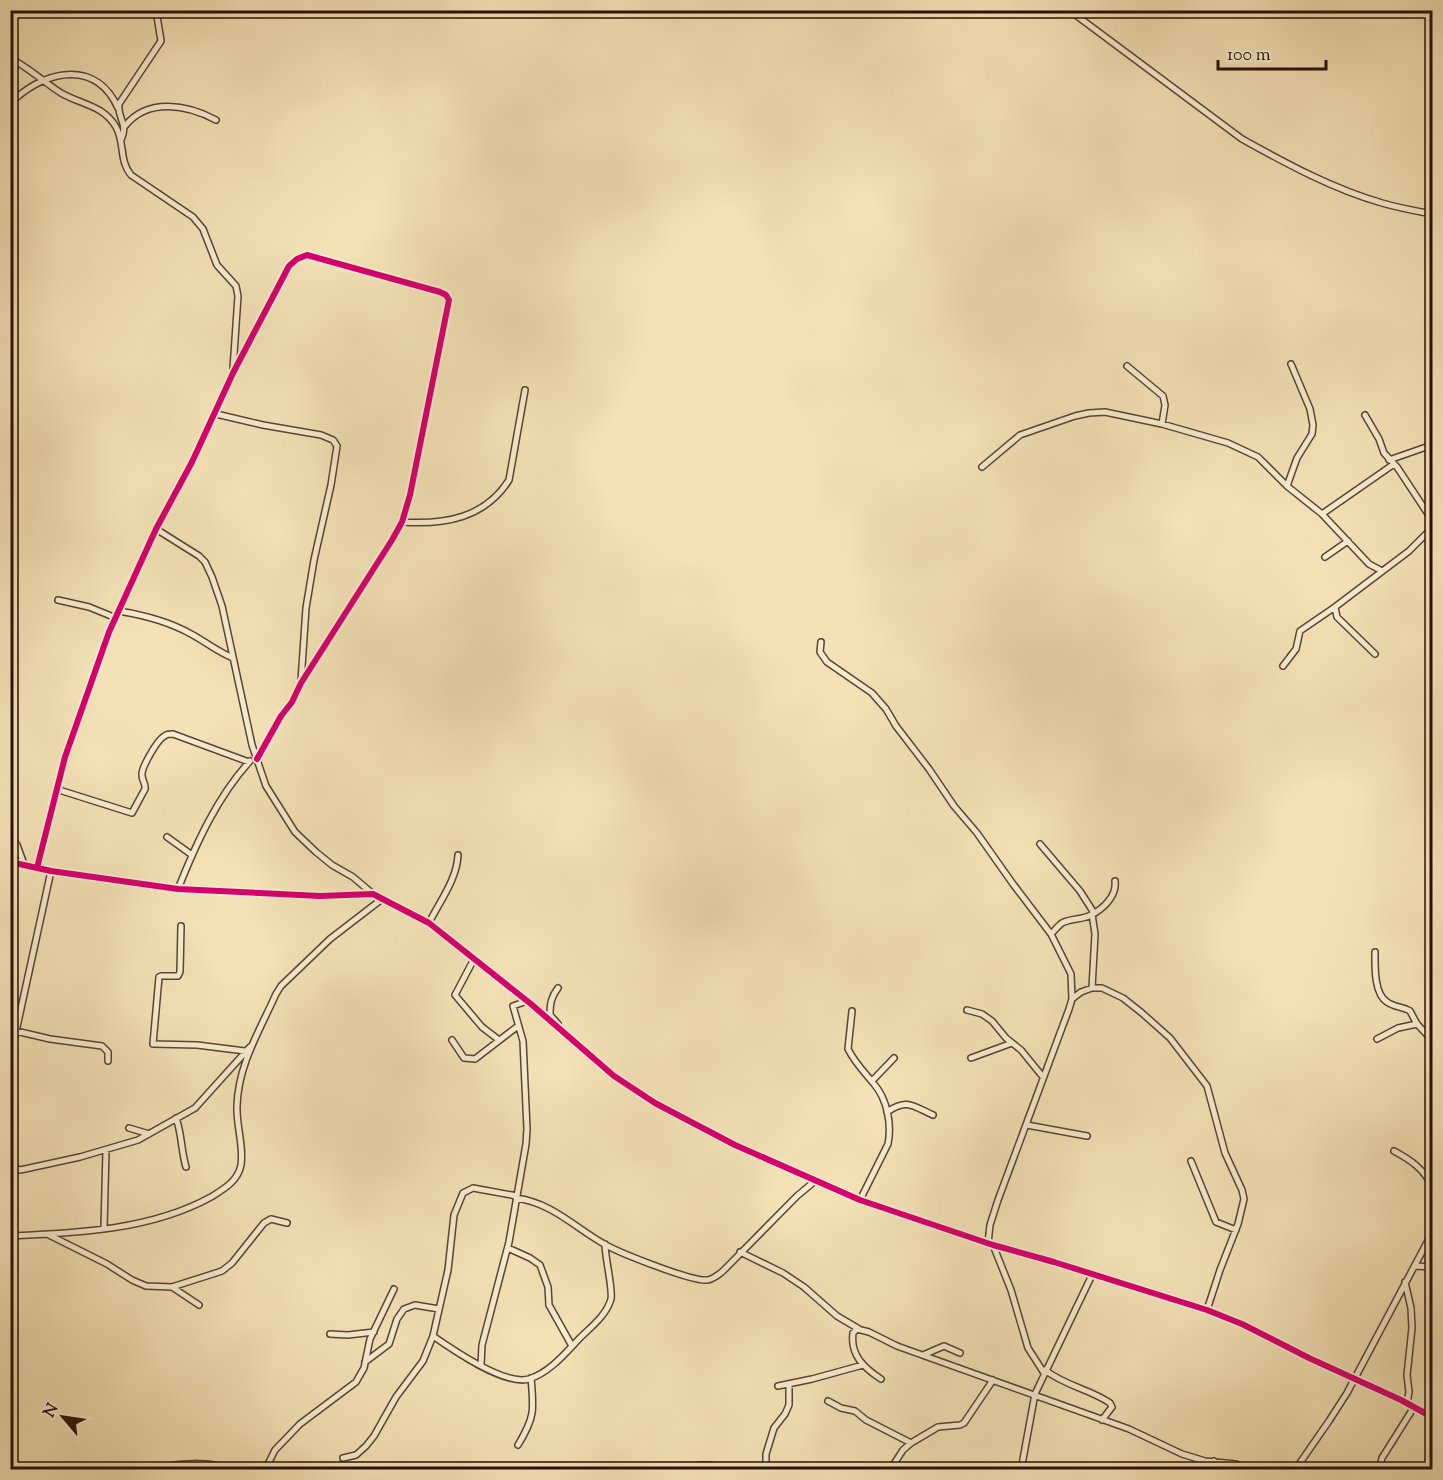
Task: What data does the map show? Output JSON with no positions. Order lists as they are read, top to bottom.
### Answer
{
  "scale_bar": "100 m",
  "north": "top left"
}
